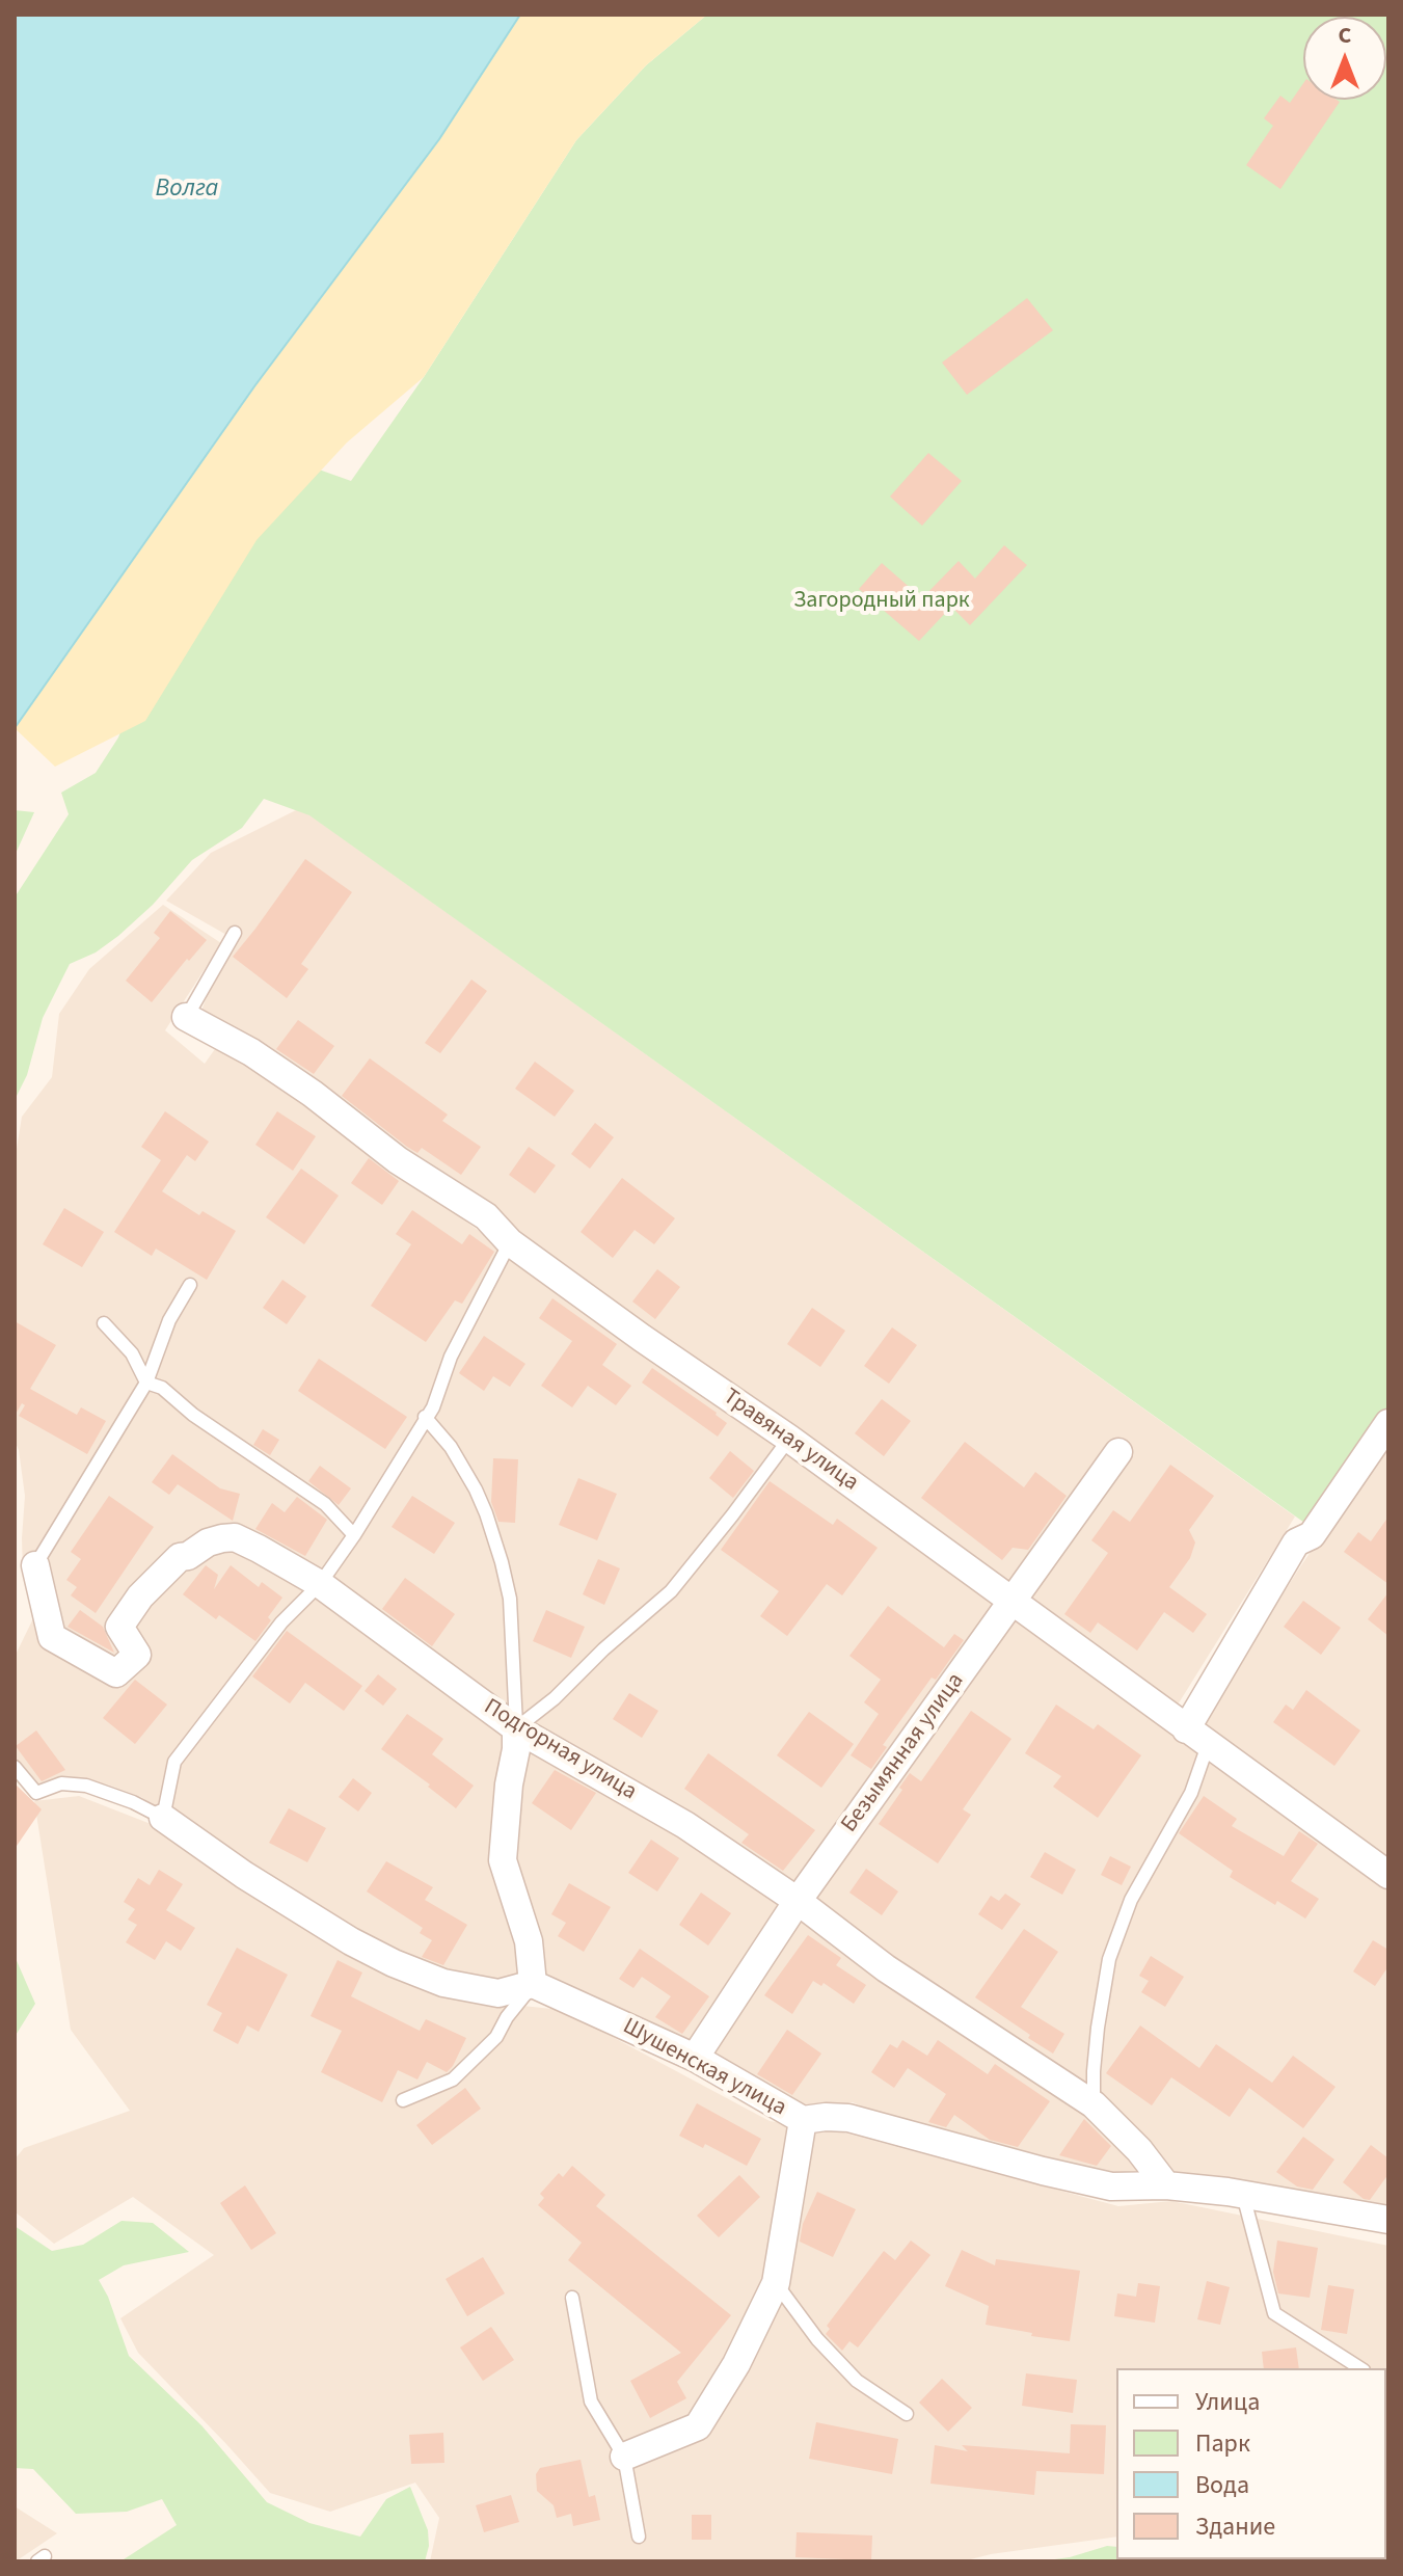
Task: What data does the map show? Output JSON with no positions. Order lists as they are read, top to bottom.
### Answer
{
  "streets": {
    "street": [
      "Травяная улица",
      "Подгорная улица",
      "Безымянная улица",
      "Шушенская улица"
    ]
  },
  "crossings": [
    ["Травяная улица", "Безымянная улица"],
    ["Подгорная улица", "Безымянная улица"],
    ["Подгорная улица", "Шушенская улица"],
    ["Безымянная улица", "Шушенская улица"]
  ],
  "water": ["Волга"],
  "parks": ["Загородный парк"],
  "legend": [
    "Улица",
    "Парк",
    "Вода",
    "Здание"
  ],
  "north": "top"
}
